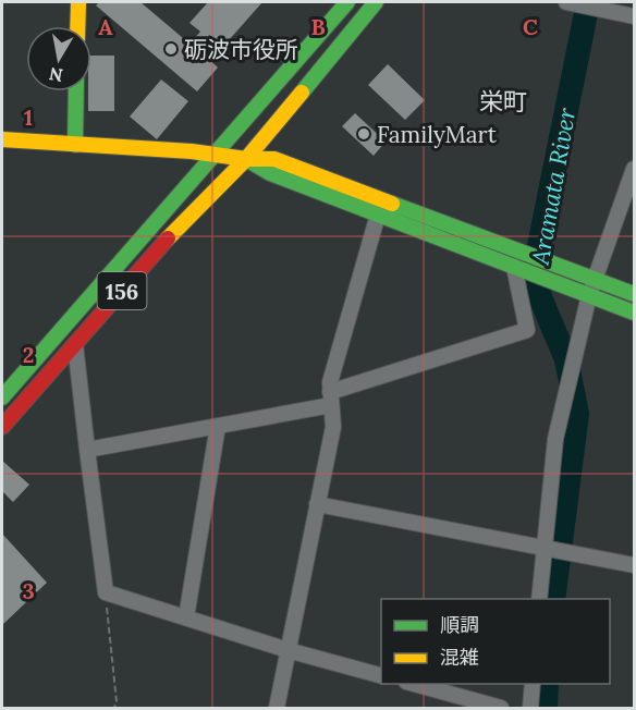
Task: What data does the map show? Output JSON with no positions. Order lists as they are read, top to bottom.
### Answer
{
  "streets": {
    "main road": ["156"]
  },
  "districts": ["栄町"],
  "water": ["Aramata River"],
  "places": ["砺波市役所", "FamilyMart"],
  "legend": ["順調", "混雑"],
  "north": "bottom",
  "grid": {
    "columns": ["A", "B", "C"],
    "rows": ["1", "2", "3"]
  }
}
